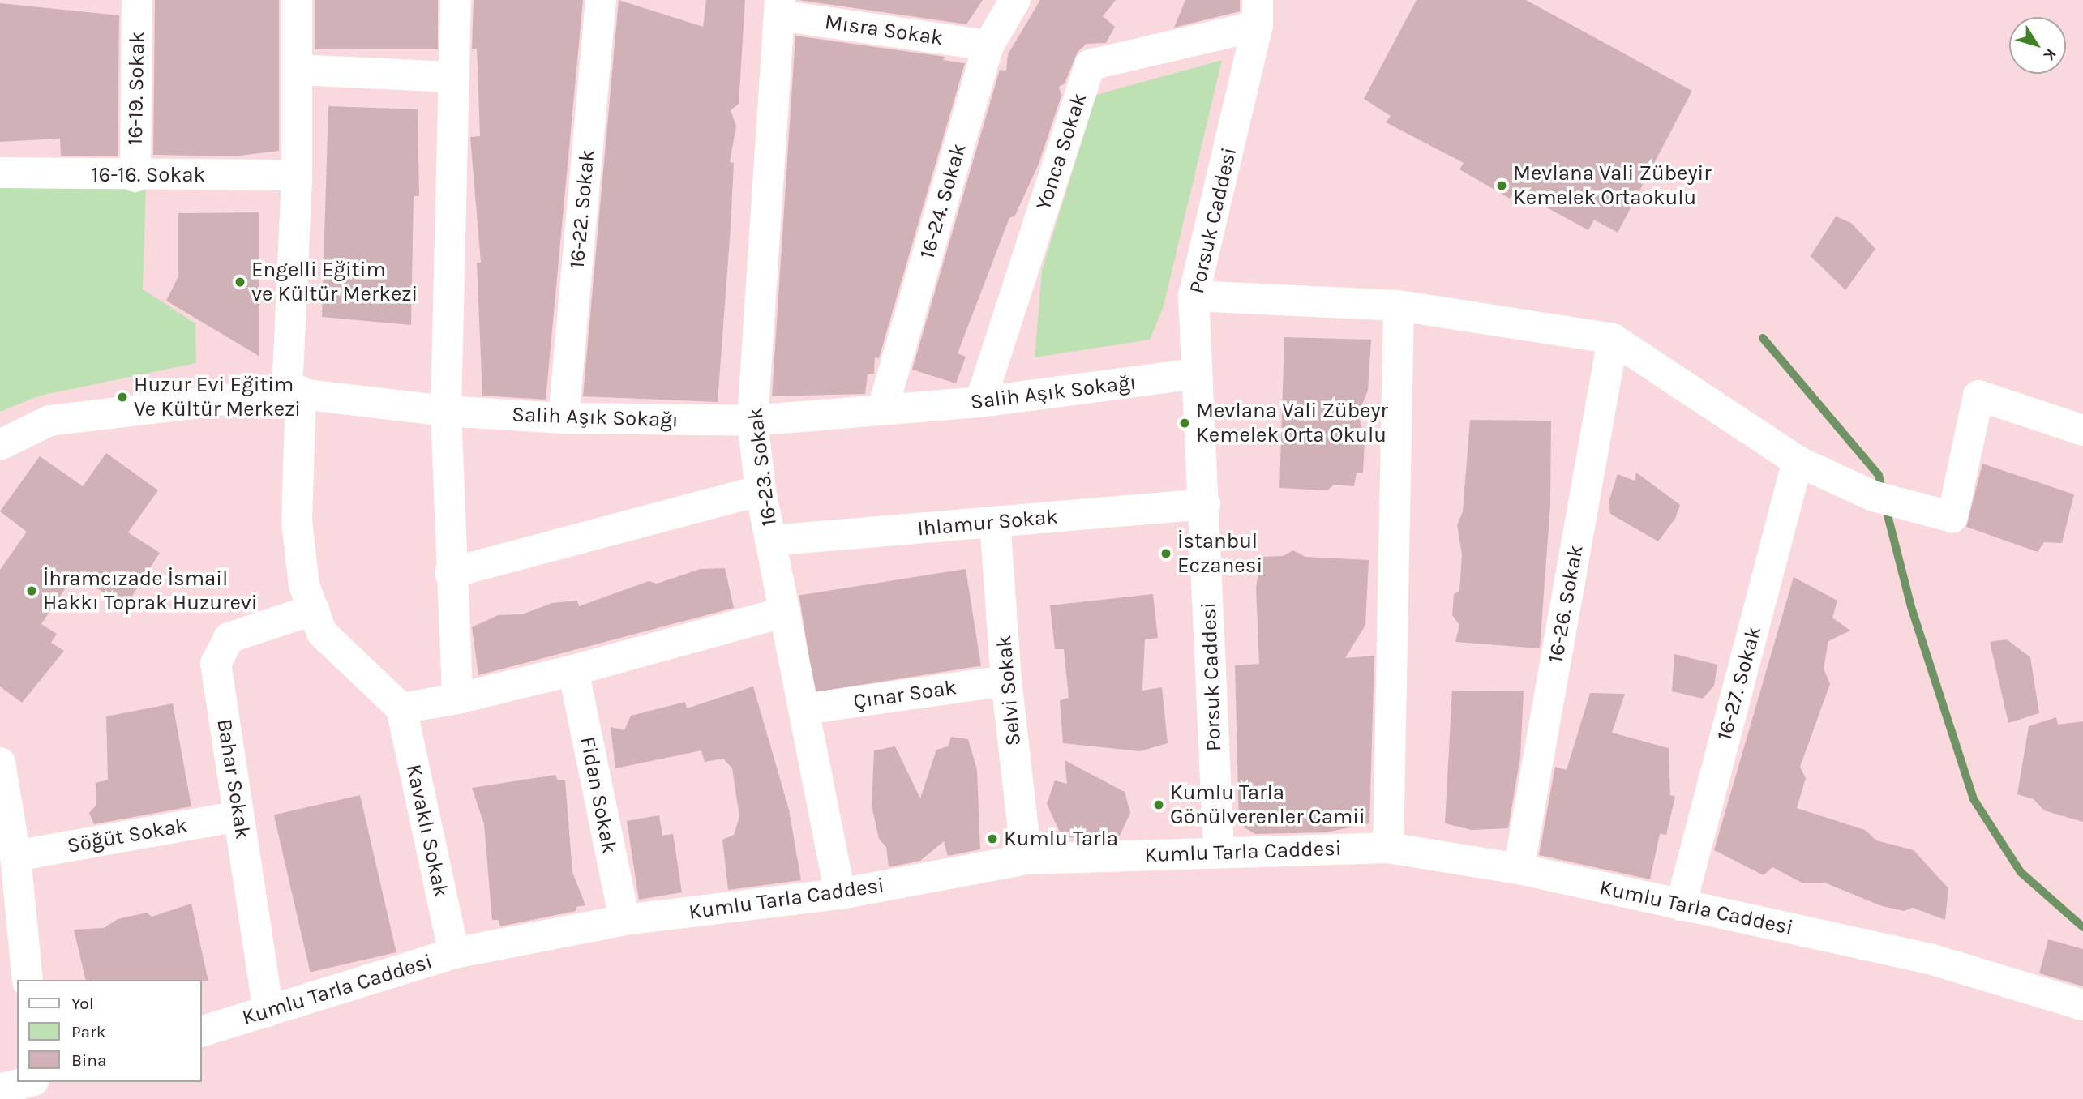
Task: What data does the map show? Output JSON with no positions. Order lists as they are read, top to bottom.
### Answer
{
  "streets": {
    "street": [
      "Mısra Sokak",
      "16-19. Sokak",
      "Yonca Sokak",
      "16-16. Sokak",
      "16-24. Sokak",
      "16-22. Sokak",
      "Porsuk Caddesi",
      "Salih Aşık Sokağı",
      "16-23. Sokak",
      "Ihlamur Sokak",
      "16-26. Sokak",
      "16-27. Sokak",
      "Selvi Sokak",
      "Çınar Soak",
      "Bahar Sokak",
      "Fidan Sokak",
      "Kavaklı Sokak",
      "Söğüt Sokak",
      "Kumlu Tarla Caddesi"
    ]
  },
  "crossings": [
    ["Mısra Sokak", "16-24. Sokak"],
    ["Mısra Sokak", "16-23. Sokak"],
    ["16-19. Sokak", "16-16. Sokak"],
    ["Yonca Sokak", "Porsuk Caddesi"],
    ["Yonca Sokak", "Salih Aşık Sokağı"],
    ["16-24. Sokak", "Salih Aşık Sokağı"],
    ["16-22. Sokak", "Salih Aşık Sokağı"],
    ["Porsuk Caddesi", "Salih Aşık Sokağı"],
    ["Porsuk Caddesi", "Ihlamur Sokak"],
    ["Porsuk Caddesi", "Kumlu Tarla Caddesi"],
    ["Salih Aşık Sokağı", "16-23. Sokak"],
    ["16-23. Sokak", "Ihlamur Sokak"],
    ["16-23. Sokak", "Çınar Soak"],
    ["16-23. Sokak", "Kumlu Tarla Caddesi"],
    ["Ihlamur Sokak", "Selvi Sokak"],
    ["16-26. Sokak", "Kumlu Tarla Caddesi"],
    ["16-27. Sokak", "Kumlu Tarla Caddesi"],
    ["Selvi Sokak", "Çınar Soak"],
    ["Selvi Sokak", "Kumlu Tarla Caddesi"],
    ["Bahar Sokak", "Söğüt Sokak"],
    ["Bahar Sokak", "Kumlu Tarla Caddesi"],
    ["Fidan Sokak", "Kumlu Tarla Caddesi"],
    ["Kavaklı Sokak", "Kumlu Tarla Caddesi"]
  ],
  "places": [
    "Mevlana Vali Zübeyir Kemelek Ortaokulu",
    "Engelli Eğitim ve Kültür Merkezi",
    "Huzur Evi Eğitim Ve Kültür Merkezi",
    "Mevlana Vali Zübeyr Kemelek Orta Okulu",
    "İstanbul Eczanesi",
    "İhramcızade İsmail Hakkı Toprak Huzurevi",
    "Kumlu Tarla Gönülverenler Camii",
    "Kumlu Tarla"
  ],
  "legend": ["Yol", "Park", "Bina"],
  "north": "bottom right"
}
